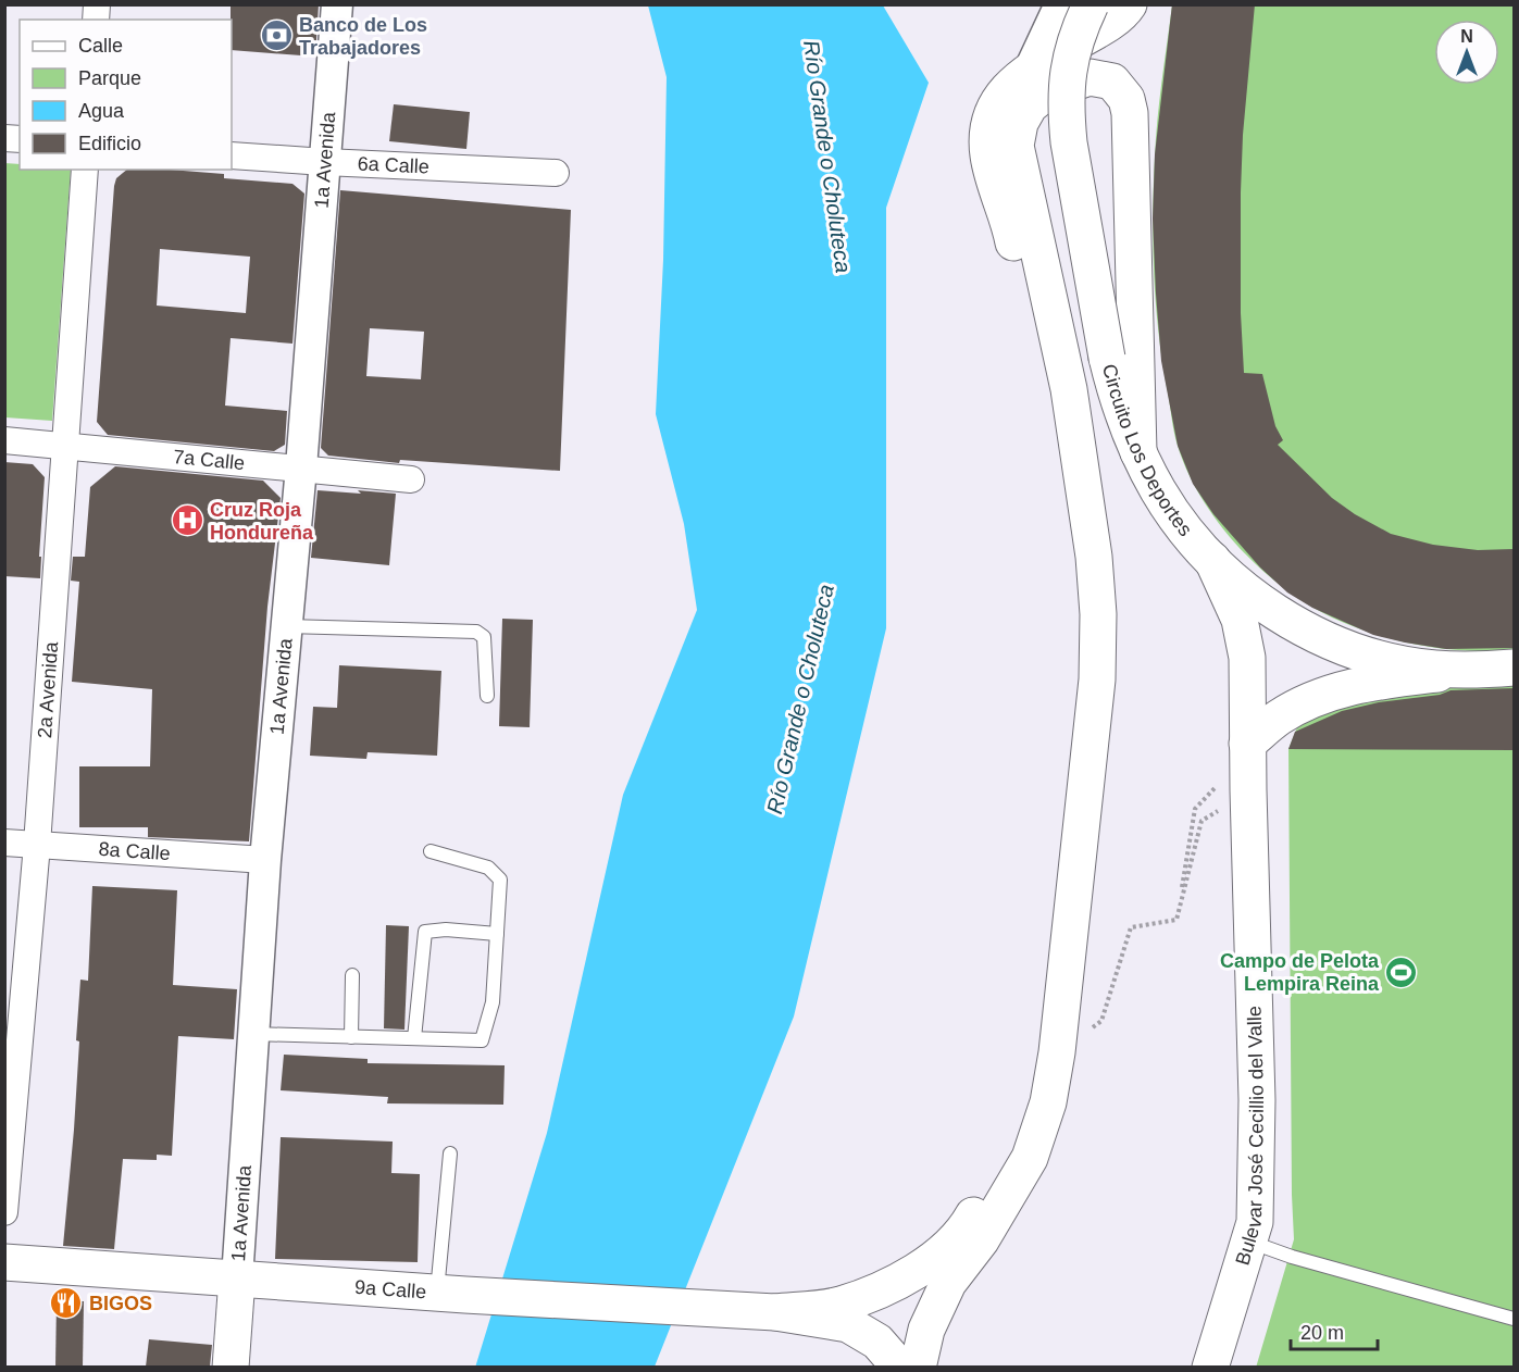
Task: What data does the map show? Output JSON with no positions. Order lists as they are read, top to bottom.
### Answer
{
  "streets": {
    "main road": [
      "1a Avenida",
      "Circuito Los Deportes",
      "Bulevar José Cecillio del Valle",
      "9a Calle"
    ],
    "street": [
      "6a Calle",
      "7a Calle",
      "2a Avenida",
      "8a Calle"
    ]
  },
  "crossings": [
    ["1a Avenida", "6a Calle"],
    ["1a Avenida", "7a Calle"],
    ["1a Avenida", "8a Calle"],
    ["1a Avenida", "9a Calle"],
    ["Circuito Los Deportes", "Bulevar José Cecillio del Valle"],
    ["7a Calle", "2a Avenida"],
    ["2a Avenida", "8a Calle"]
  ],
  "water": ["Río Grande o Choluteca"],
  "places": {
    "bank": ["Banco de Los Trabajadores"],
    "hospital": ["Cruz Roja Hondureña"],
    "sports": ["Campo de Pelota Lempira Reina"],
    "restaurant": ["BIGOS"]
  },
  "legend": [
    "Calle",
    "Parque",
    "Agua",
    "Edificio"
  ],
  "scale_bar": "20 m",
  "north": "top"
}
